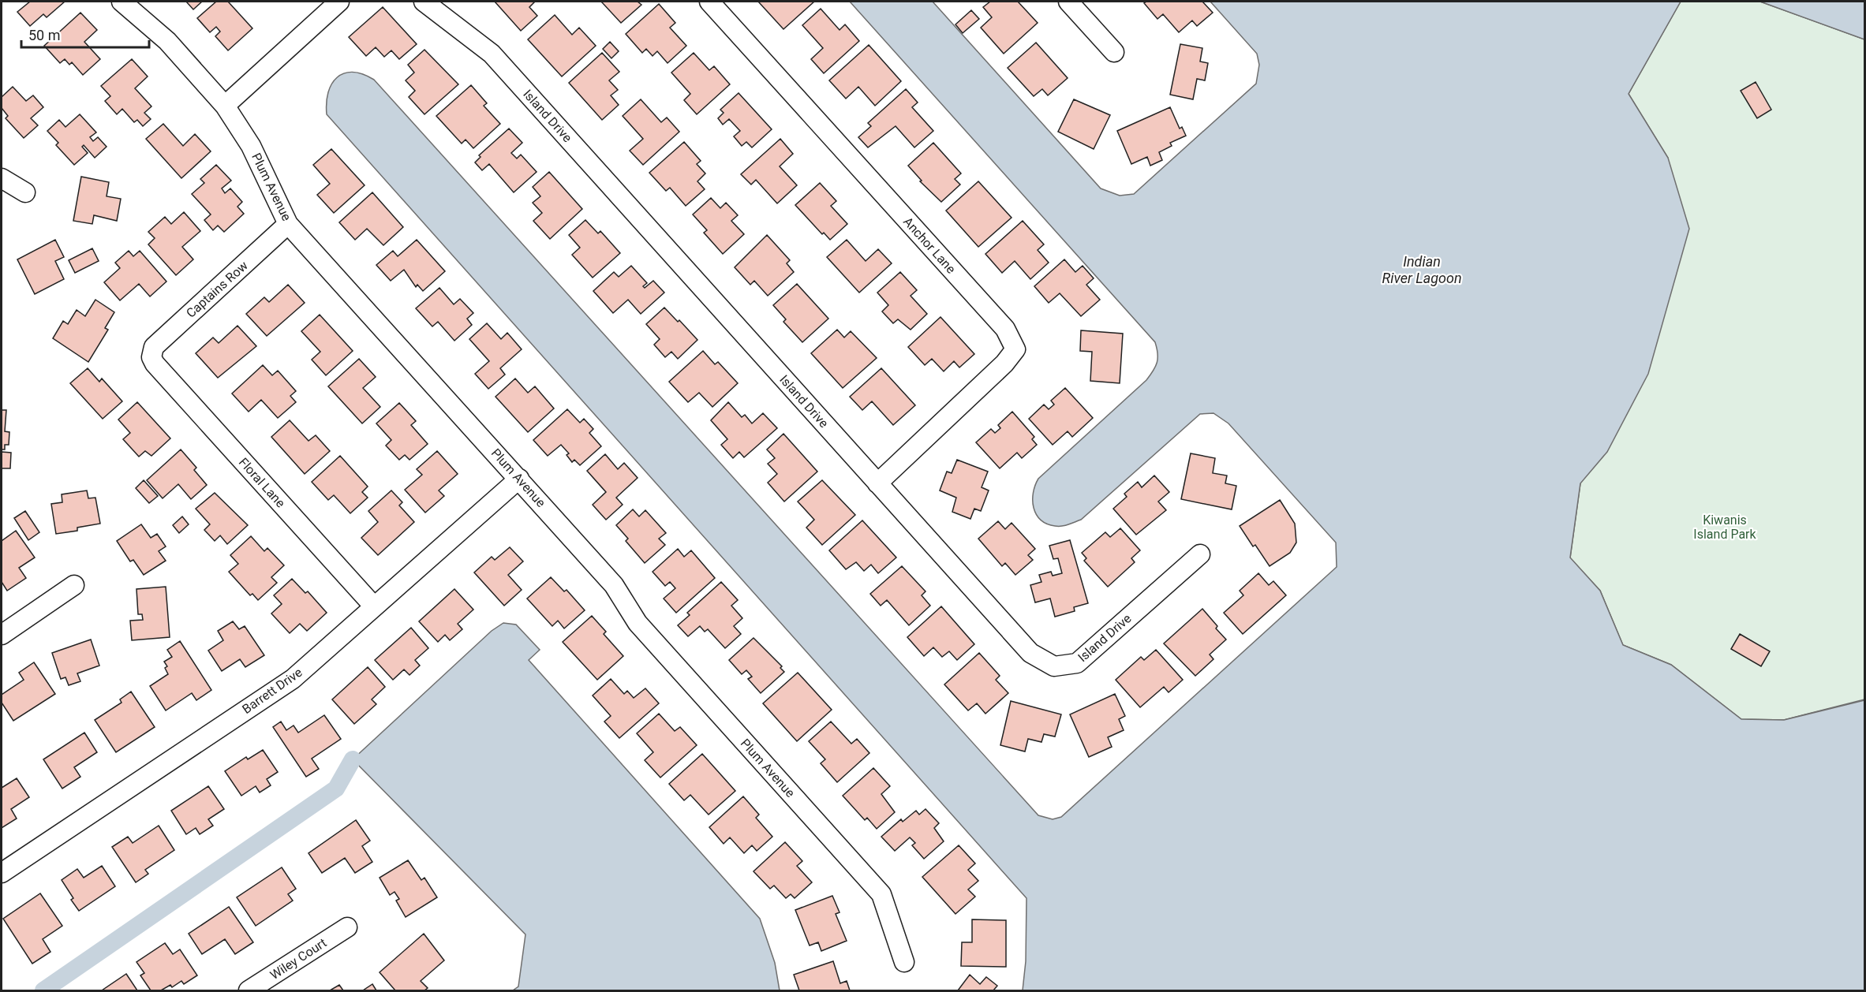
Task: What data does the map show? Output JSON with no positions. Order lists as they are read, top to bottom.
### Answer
{
  "streets": {
    "street": [
      "Island Drive",
      "Plum Avenue",
      "Anchor Lane",
      "Captains Row",
      "Floral Lane",
      "Barrett Drive",
      "Wiley Court"
    ]
  },
  "crossings": [
    ["Island Drive", "Anchor Lane"],
    ["Plum Avenue", "Captains Row"],
    ["Plum Avenue", "Barrett Drive"],
    ["Captains Row", "Floral Lane"],
    ["Floral Lane", "Barrett Drive"]
  ],
  "water": ["Indian River Lagoon"],
  "parks": ["Kiwanis Island Park"],
  "scale_bar": "50 m"
}
